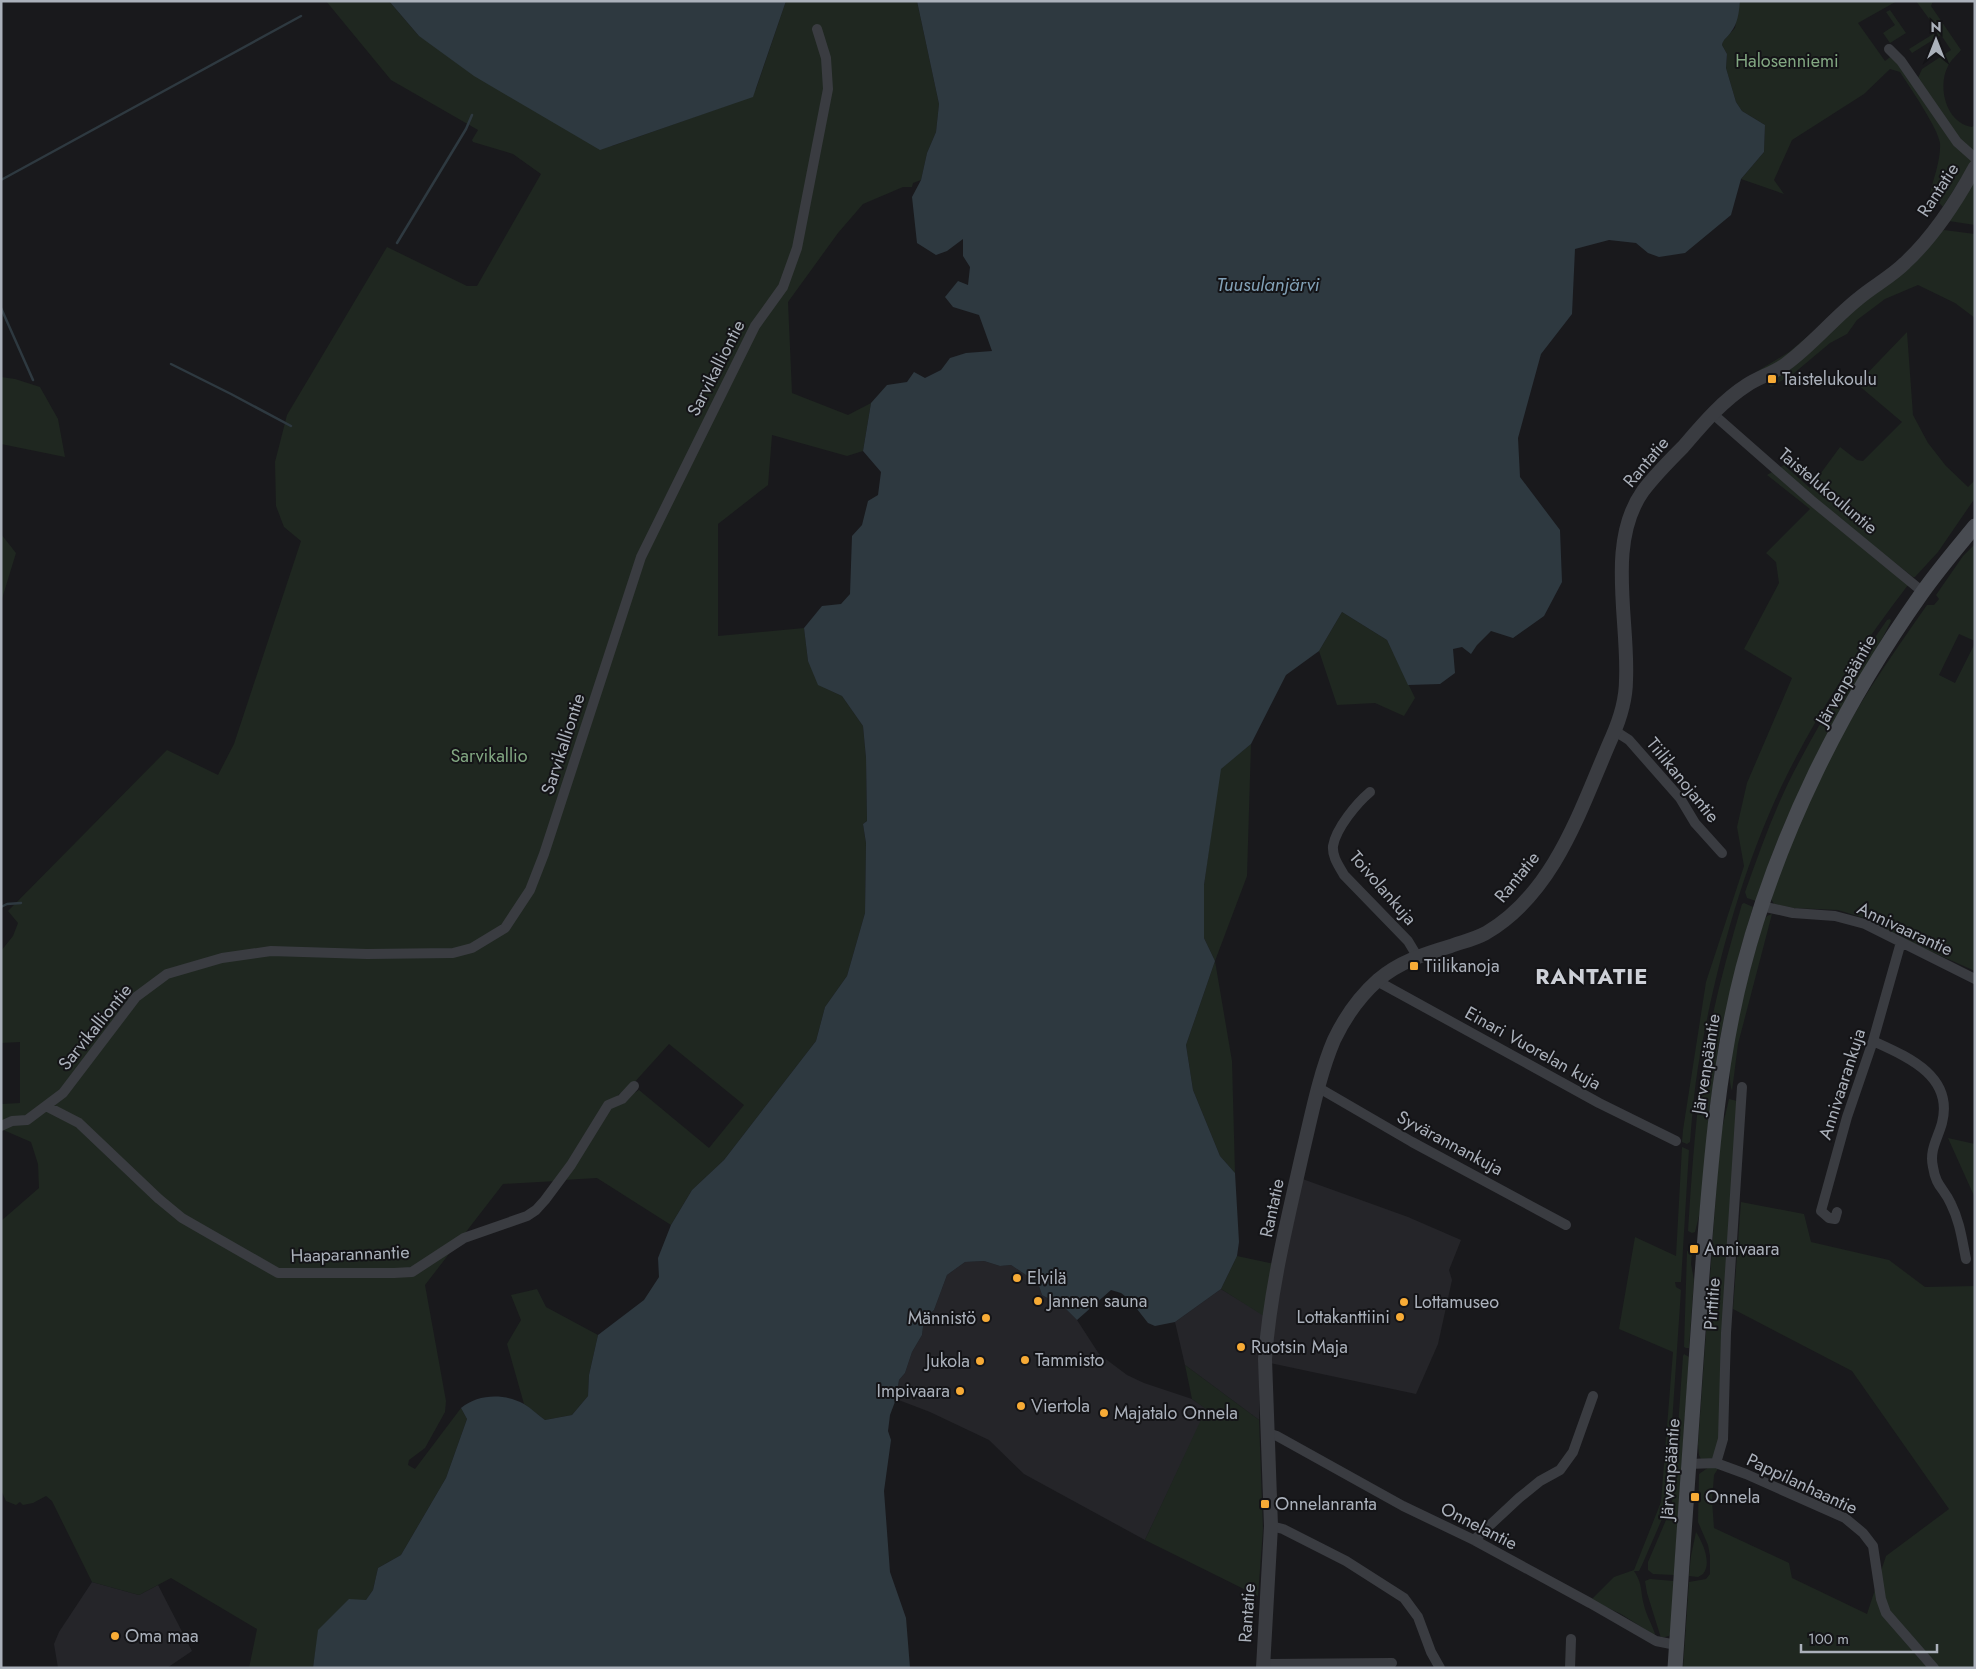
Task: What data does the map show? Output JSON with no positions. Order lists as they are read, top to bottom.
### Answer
{
  "streets": {
    "main road": ["Järvenpääntie"],
    "street": [
      "Rantatie",
      "Sarvikalliontie",
      "Taistelukouluntie",
      "Tiilikanojantie",
      "Toivolankuja",
      "Annivaarantie",
      "Einari Vuorelan kuja",
      "Annivaarankuja",
      "Syvärannankuja",
      "Haaparannantie",
      "Pirttitie",
      "Pappilanhaantie",
      "Onnelantie"
    ]
  },
  "crossings": [
    ["Rantatie", "Taistelukouluntie"],
    ["Rantatie", "Tiilikanojantie"],
    ["Rantatie", "Toivolankuja"],
    ["Rantatie", "Einari Vuorelan kuja"],
    ["Rantatie", "Syvärannankuja"],
    ["Rantatie", "Onnelantie"],
    ["Sarvikalliontie", "Haaparannantie"],
    ["Taistelukouluntie", "Järvenpääntie"],
    ["Järvenpääntie", "Annivaarantie"],
    ["Järvenpääntie", "Pappilanhaantie"],
    ["Järvenpääntie", "Onnelantie"],
    ["Annivaarantie", "Annivaarankuja"],
    ["Pirttitie", "Pappilanhaantie"]
  ],
  "districts": ["RANTATIE"],
  "water": ["Tuusulanjärvi"],
  "parks": ["Halosenniemi", "Sarvikallio"],
  "places": {
    "transit": [
      "Taistelukoulu",
      "Tiilikanoja",
      "Annivaara",
      "Onnela",
      "Onnelanranta"
    ],
    "other": [
      "Elvilä",
      "Jannen sauna",
      "Lottamuseo",
      "Lottakanttiini",
      "Männistö",
      "Ruotsin Maja",
      "Tammisto",
      "Jukola",
      "Impivaara",
      "Viertola",
      "Majatalo Onnela",
      "Oma maa"
    ]
  },
  "scale_bar": "100 m",
  "north": "top"
}
